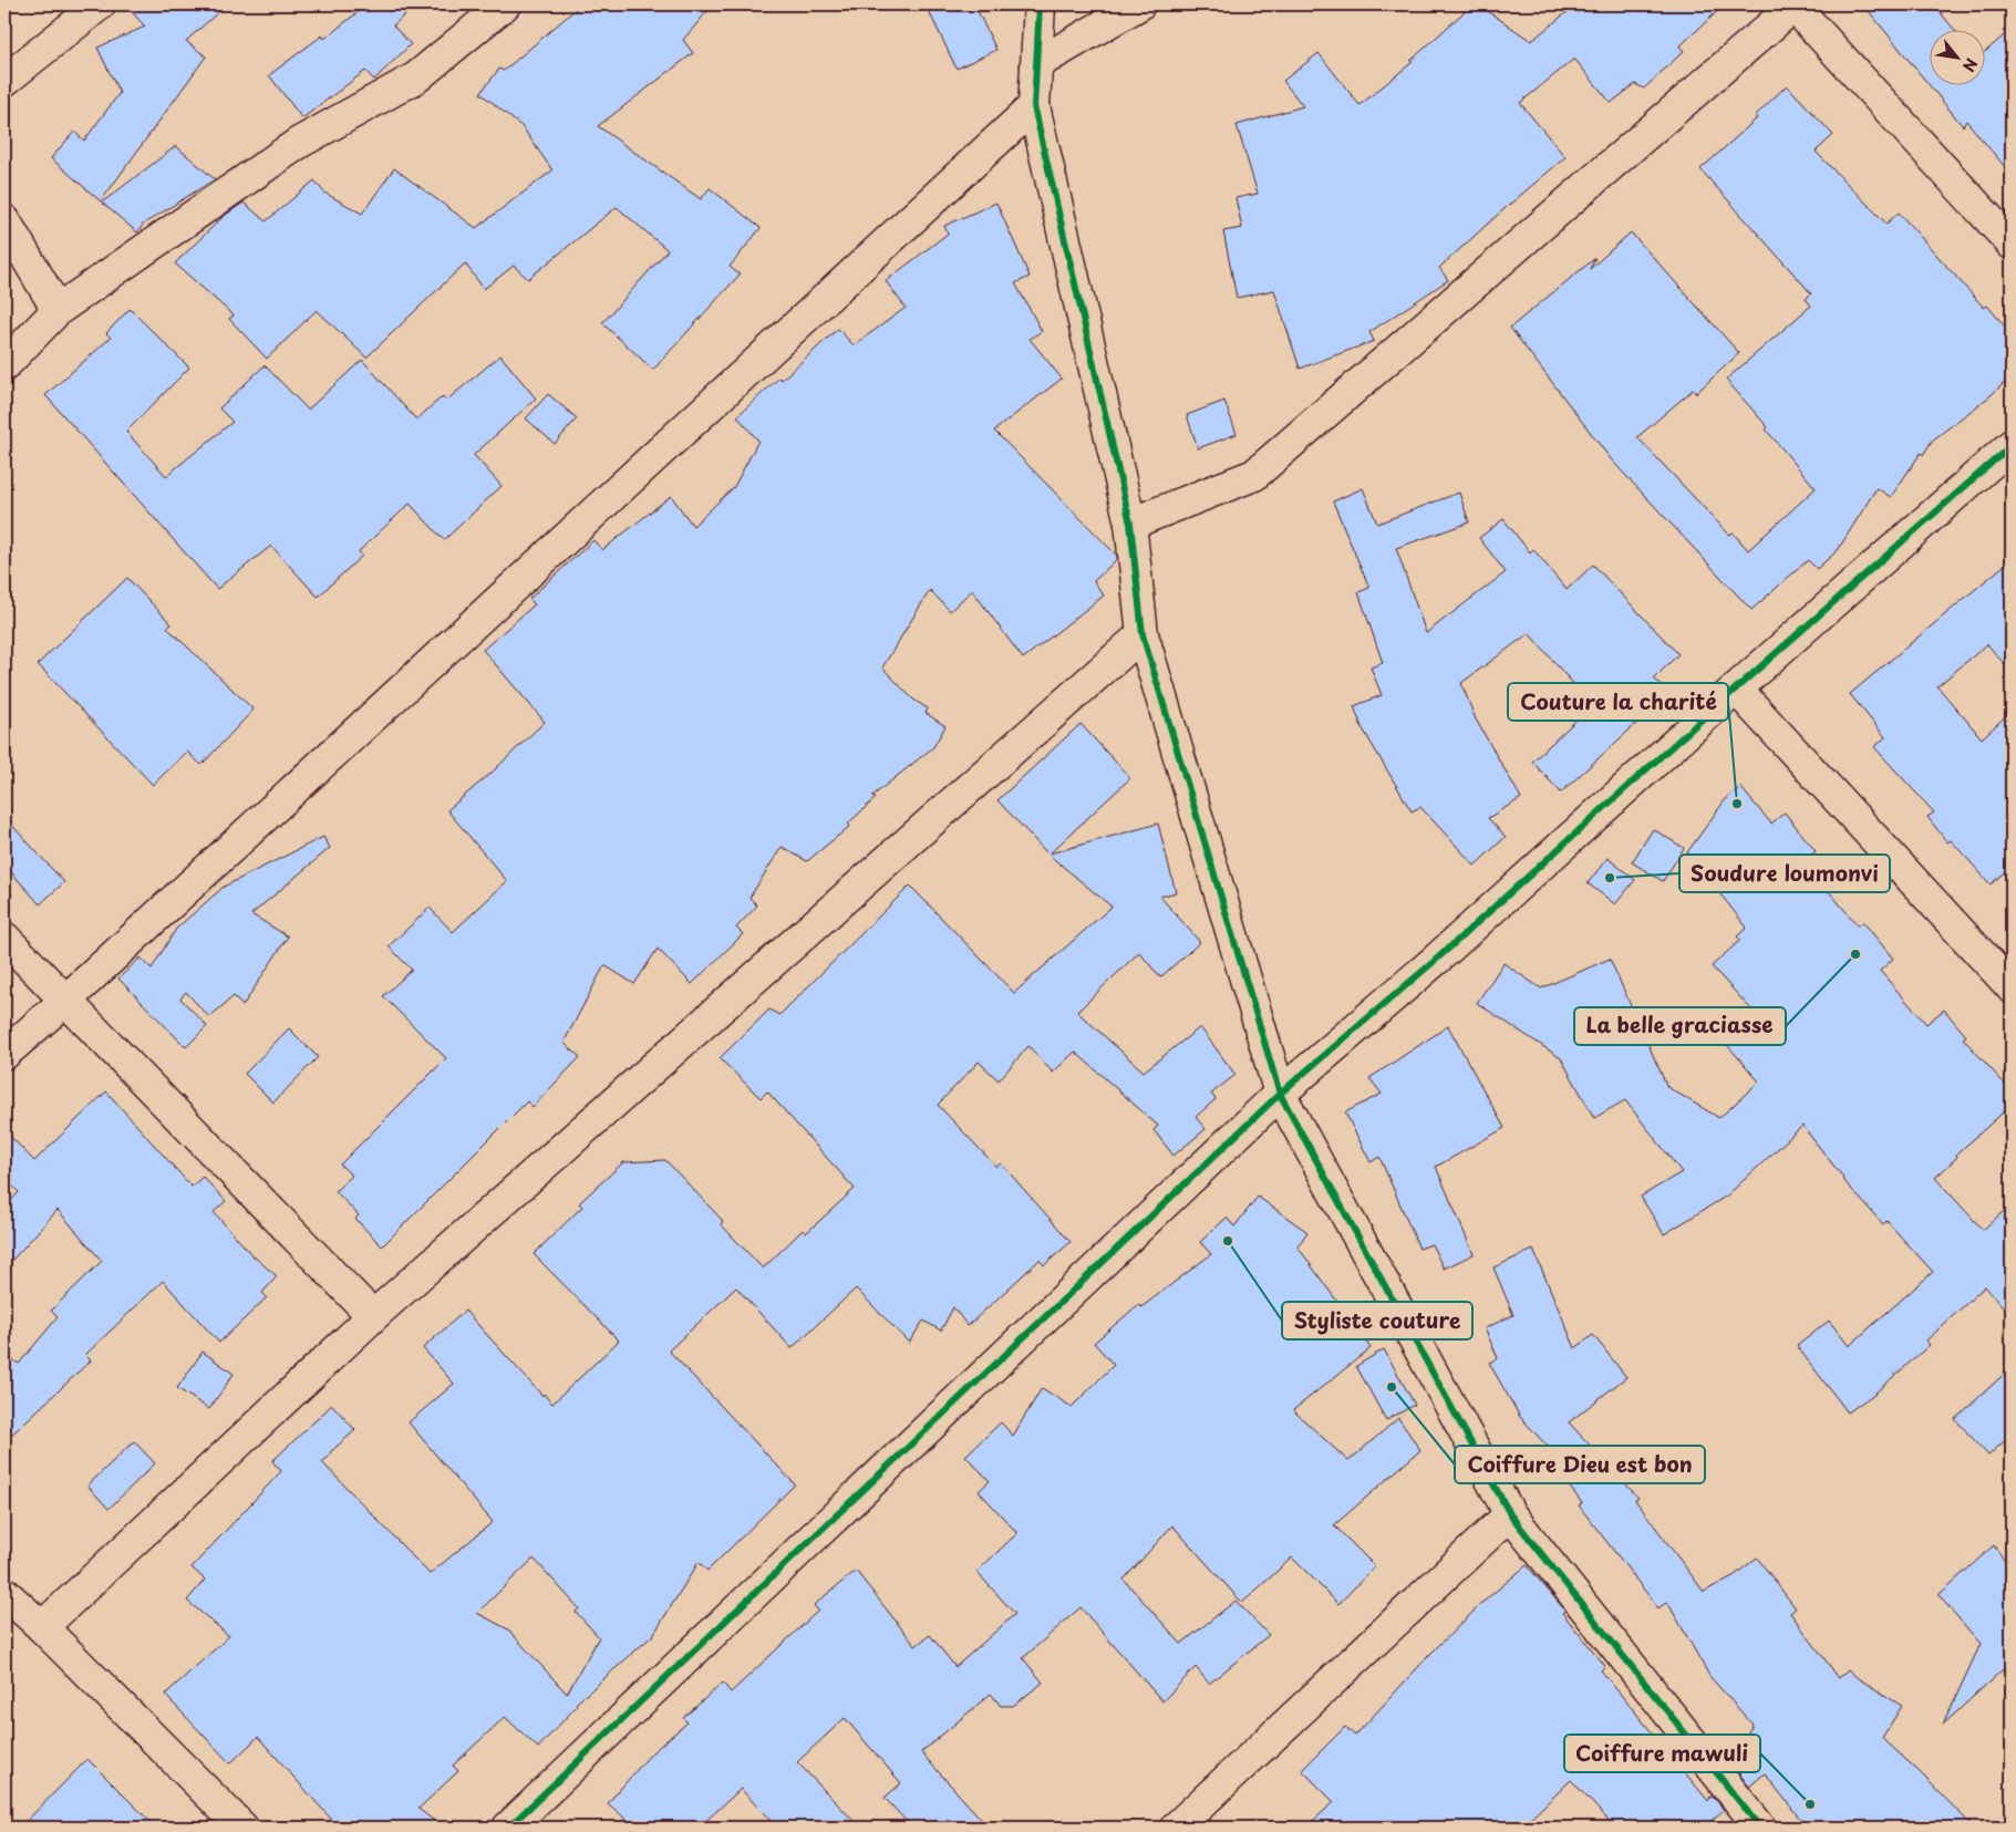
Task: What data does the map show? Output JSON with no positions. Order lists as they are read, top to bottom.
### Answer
{
  "places": [
    "Couture la charité",
    "Soudure loumonvi",
    "La belle graciasse",
    "Styliste couture",
    "Coiffure Dieu est bon",
    "Coiffure mawuli"
  ],
  "north": "bottom right"
}
